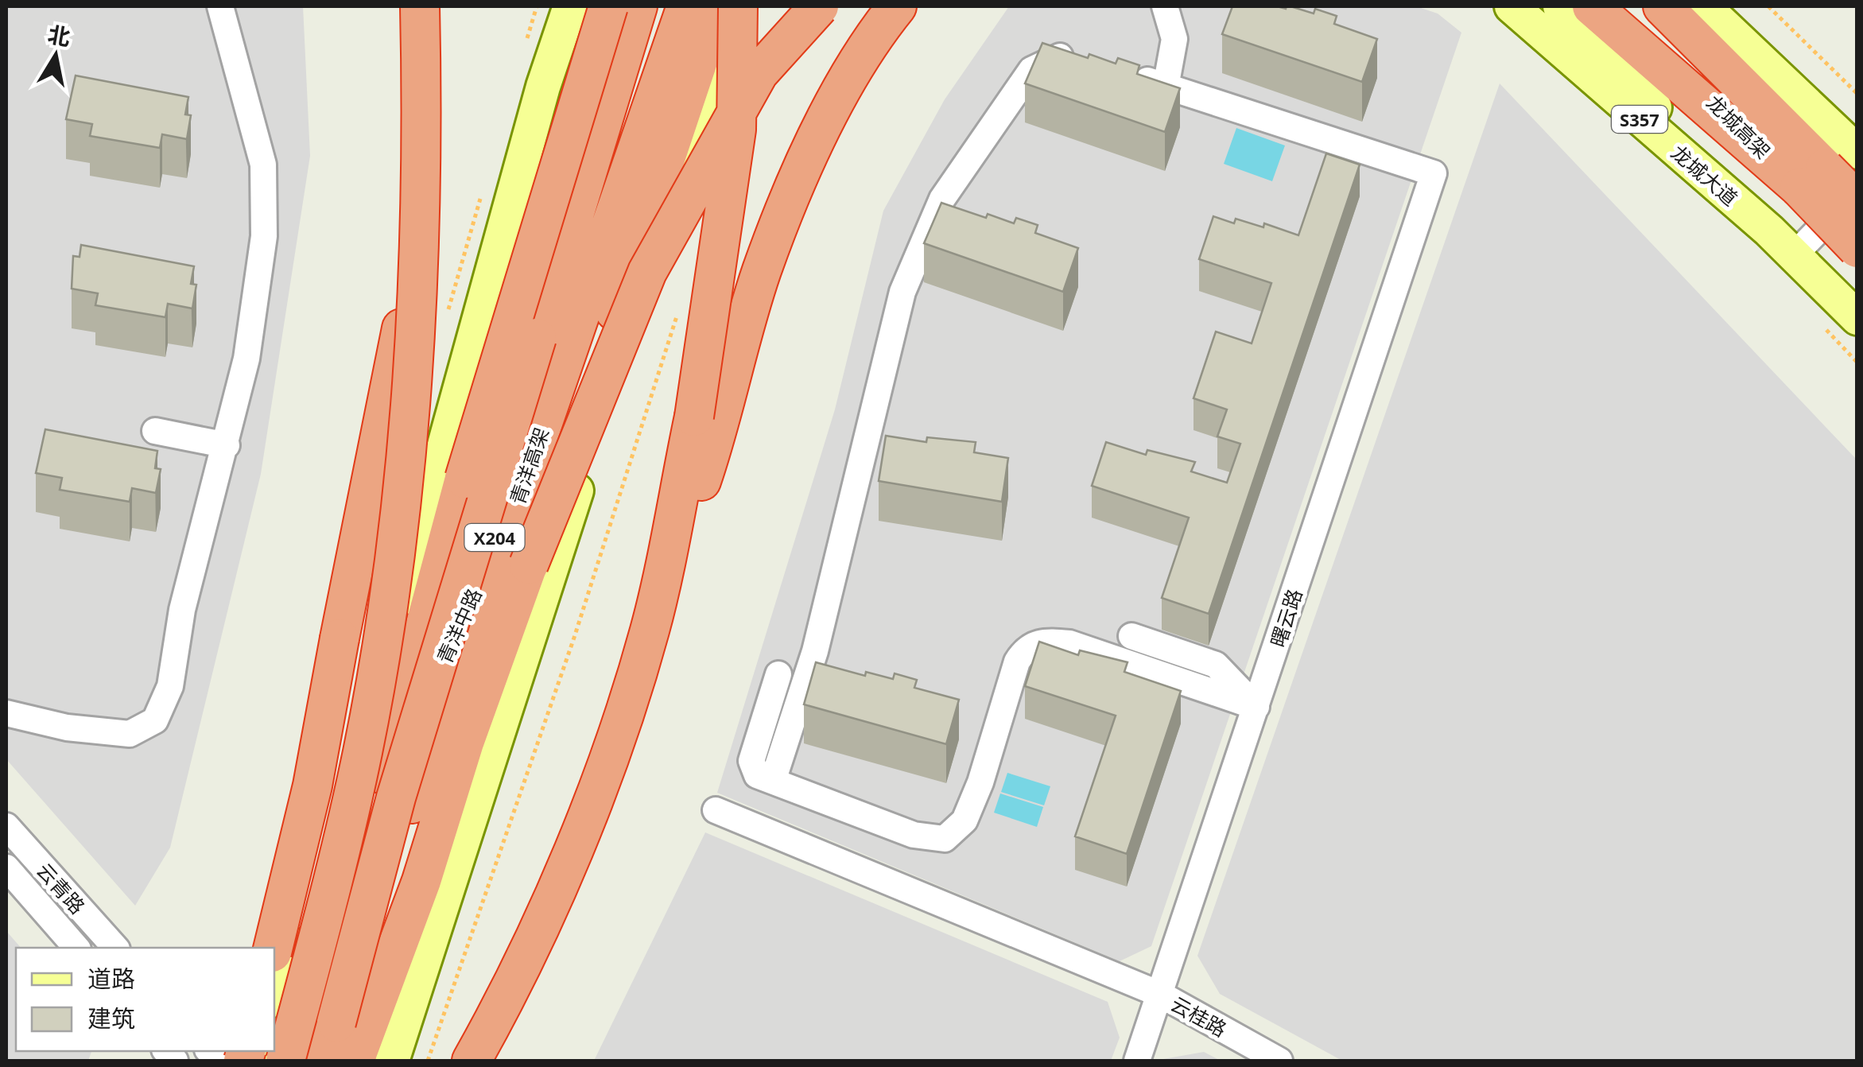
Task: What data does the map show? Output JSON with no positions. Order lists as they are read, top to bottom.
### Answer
{
  "streets": {
    "highway": ["龙城高架", "青洋高架"],
    "main road": [
      "S357",
      "龙城大道",
      "X204",
      "青洋中路"
    ],
    "street": ["曙云路", "云青路", "云桂路"]
  },
  "crossings": [
    ["曙云路", "云桂路"]
  ],
  "legend": ["道路", "建筑"],
  "north": "top"
}
